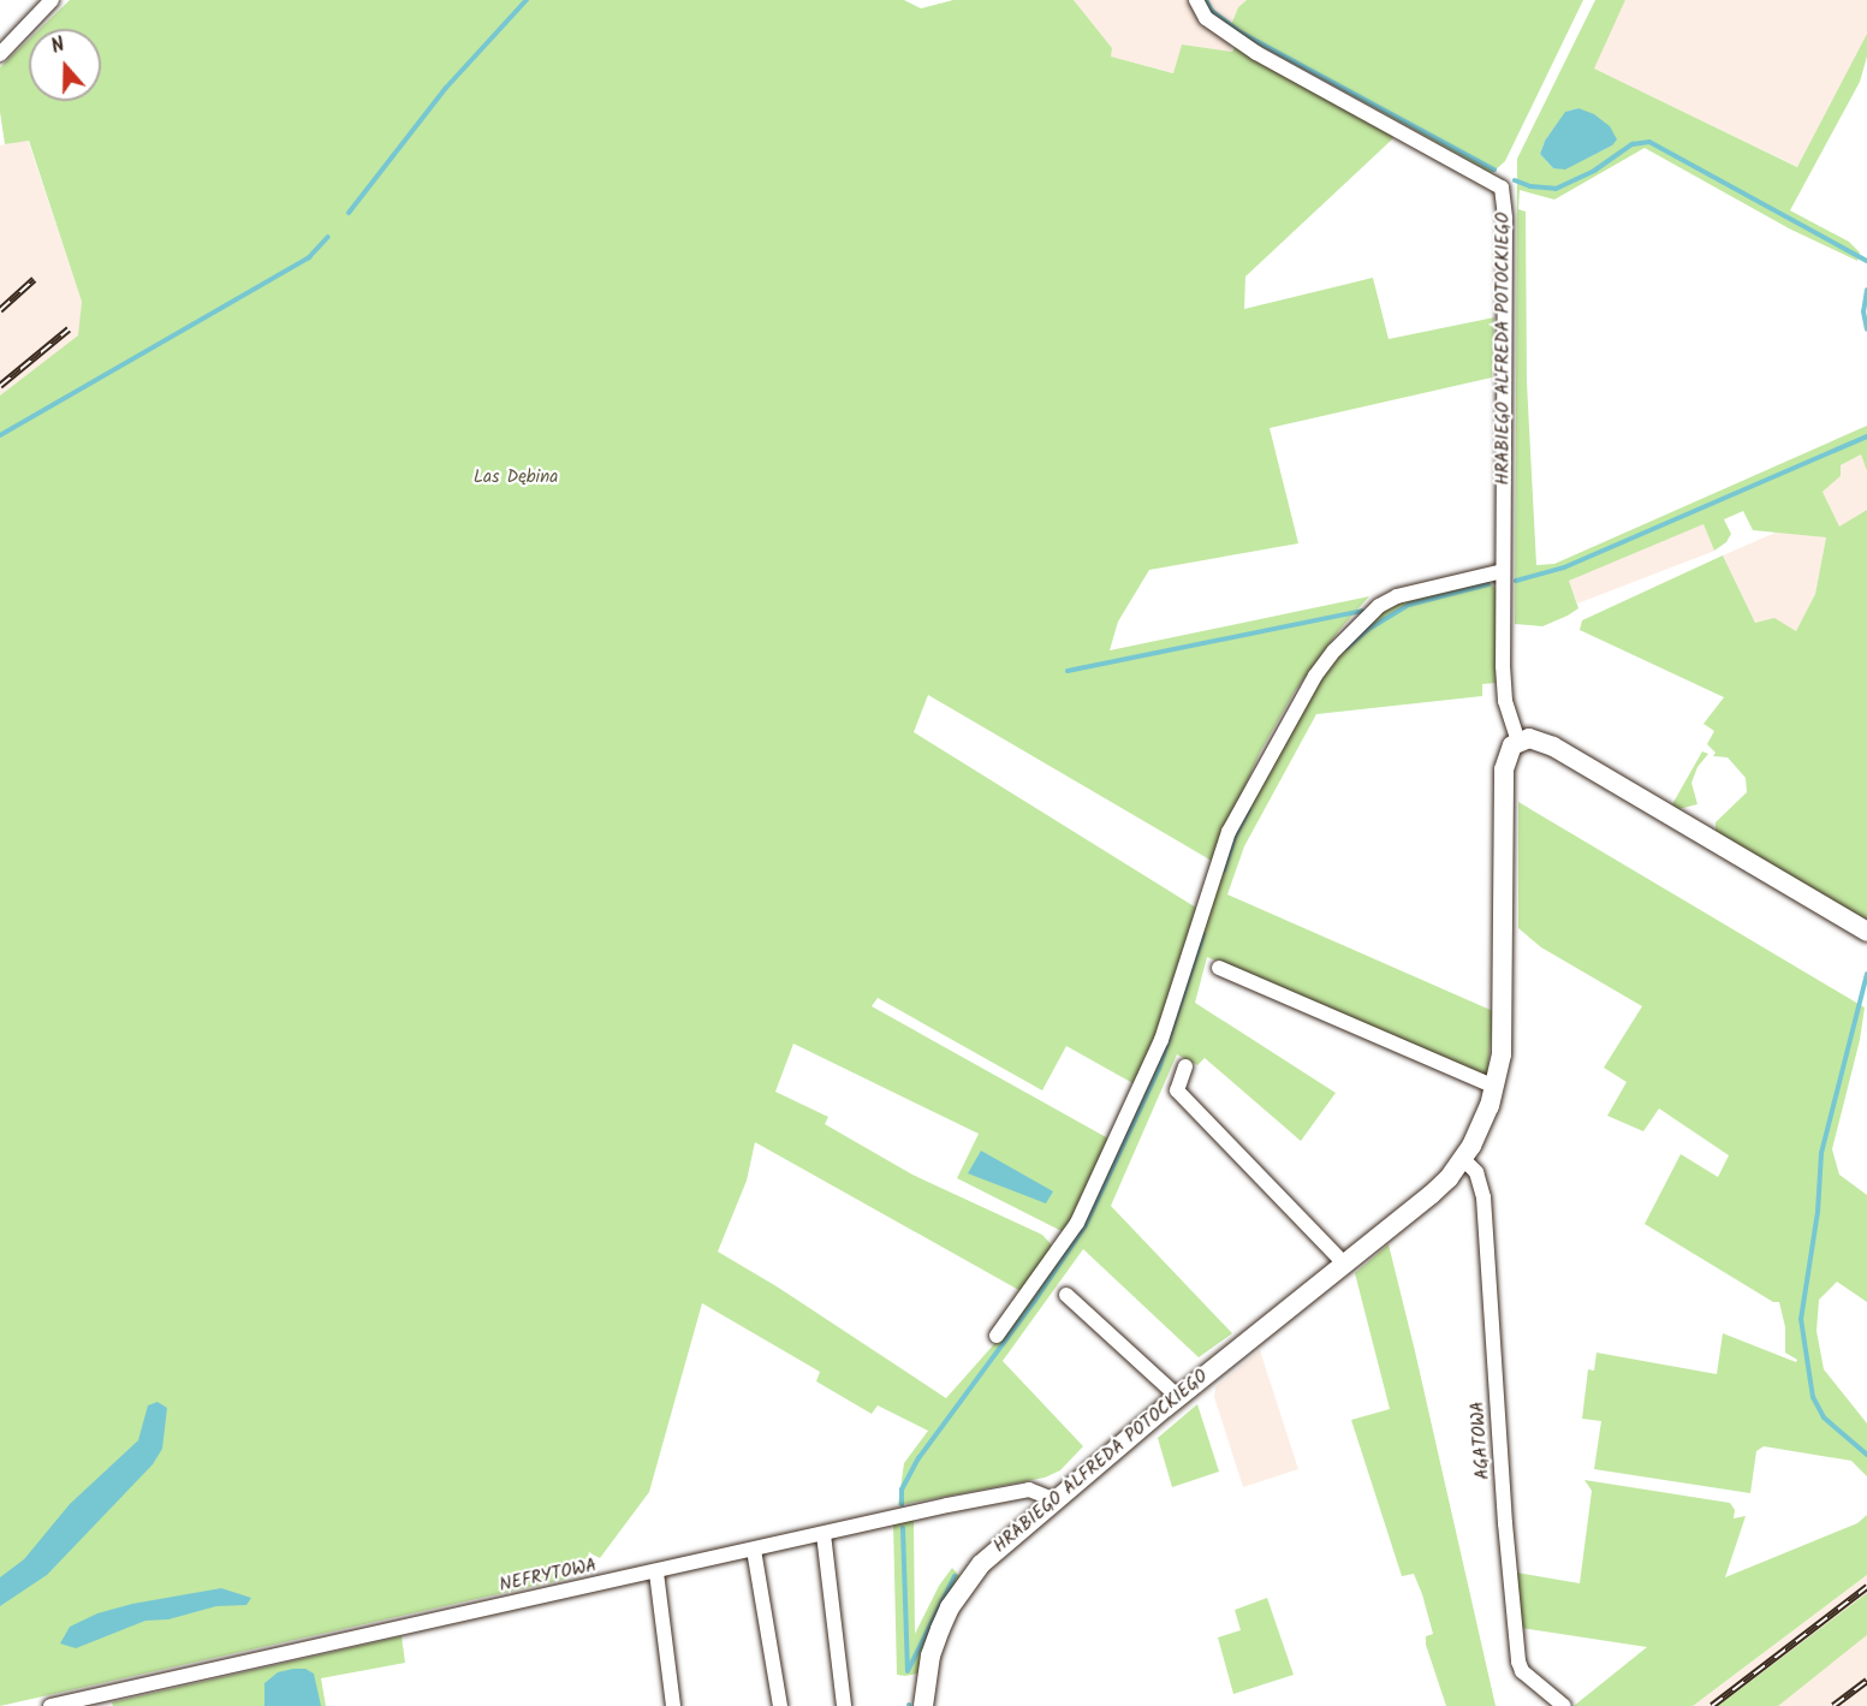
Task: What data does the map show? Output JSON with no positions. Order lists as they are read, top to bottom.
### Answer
{
  "streets": {
    "street": ["HRABIEGO ALFREDA POTOCKIEGO", "AGATOWA", "NEFRYTOWA"]
  },
  "crossings": [
    ["HRABIEGO ALFREDA POTOCKIEGO", "AGATOWA"],
    ["HRABIEGO ALFREDA POTOCKIEGO", "NEFRYTOWA"]
  ],
  "parks": ["Las Dębina"],
  "north": "top"
}
